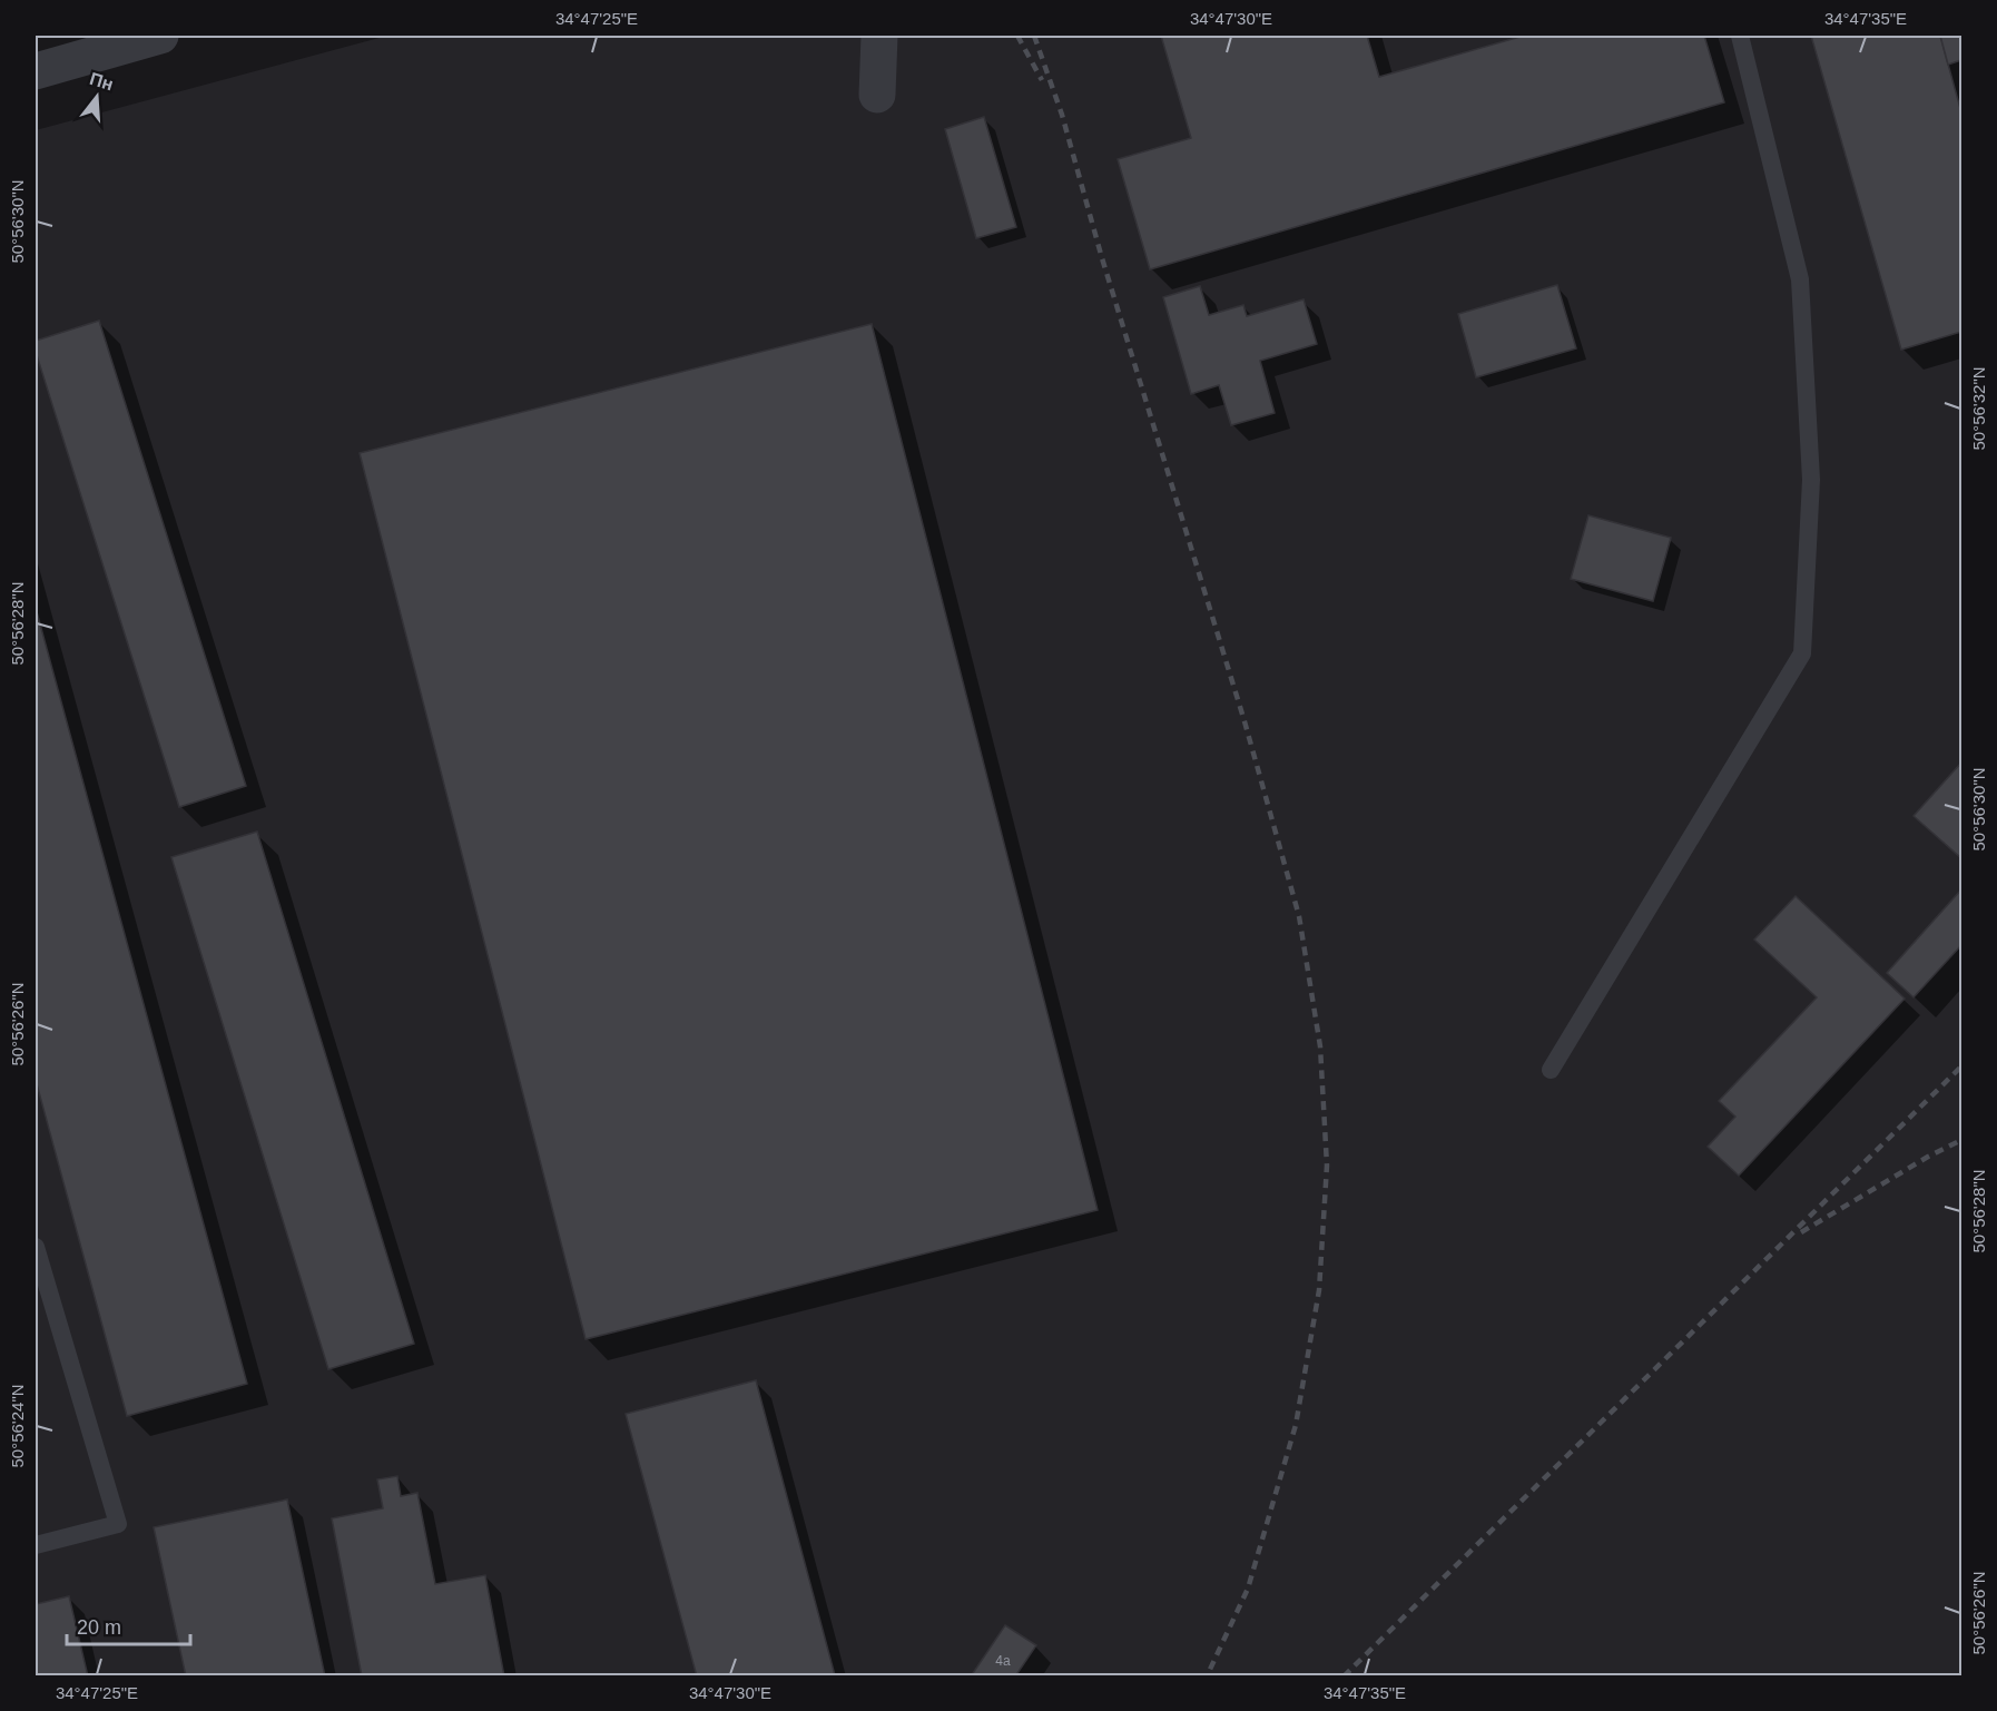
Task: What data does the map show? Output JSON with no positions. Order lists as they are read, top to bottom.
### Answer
{
  "house_numbers": ["4а"],
  "scale_bar": "20 m",
  "north": "top",
  "coordinates": [
    "34°47'25\"E",
    "34°47'30\"E",
    "34°47'35\"E",
    "50°56'30\"N",
    "50°56'32\"N",
    "50°56'28\"N",
    "50°56'26\"N",
    "50°56'24\"N"
  ]
}
